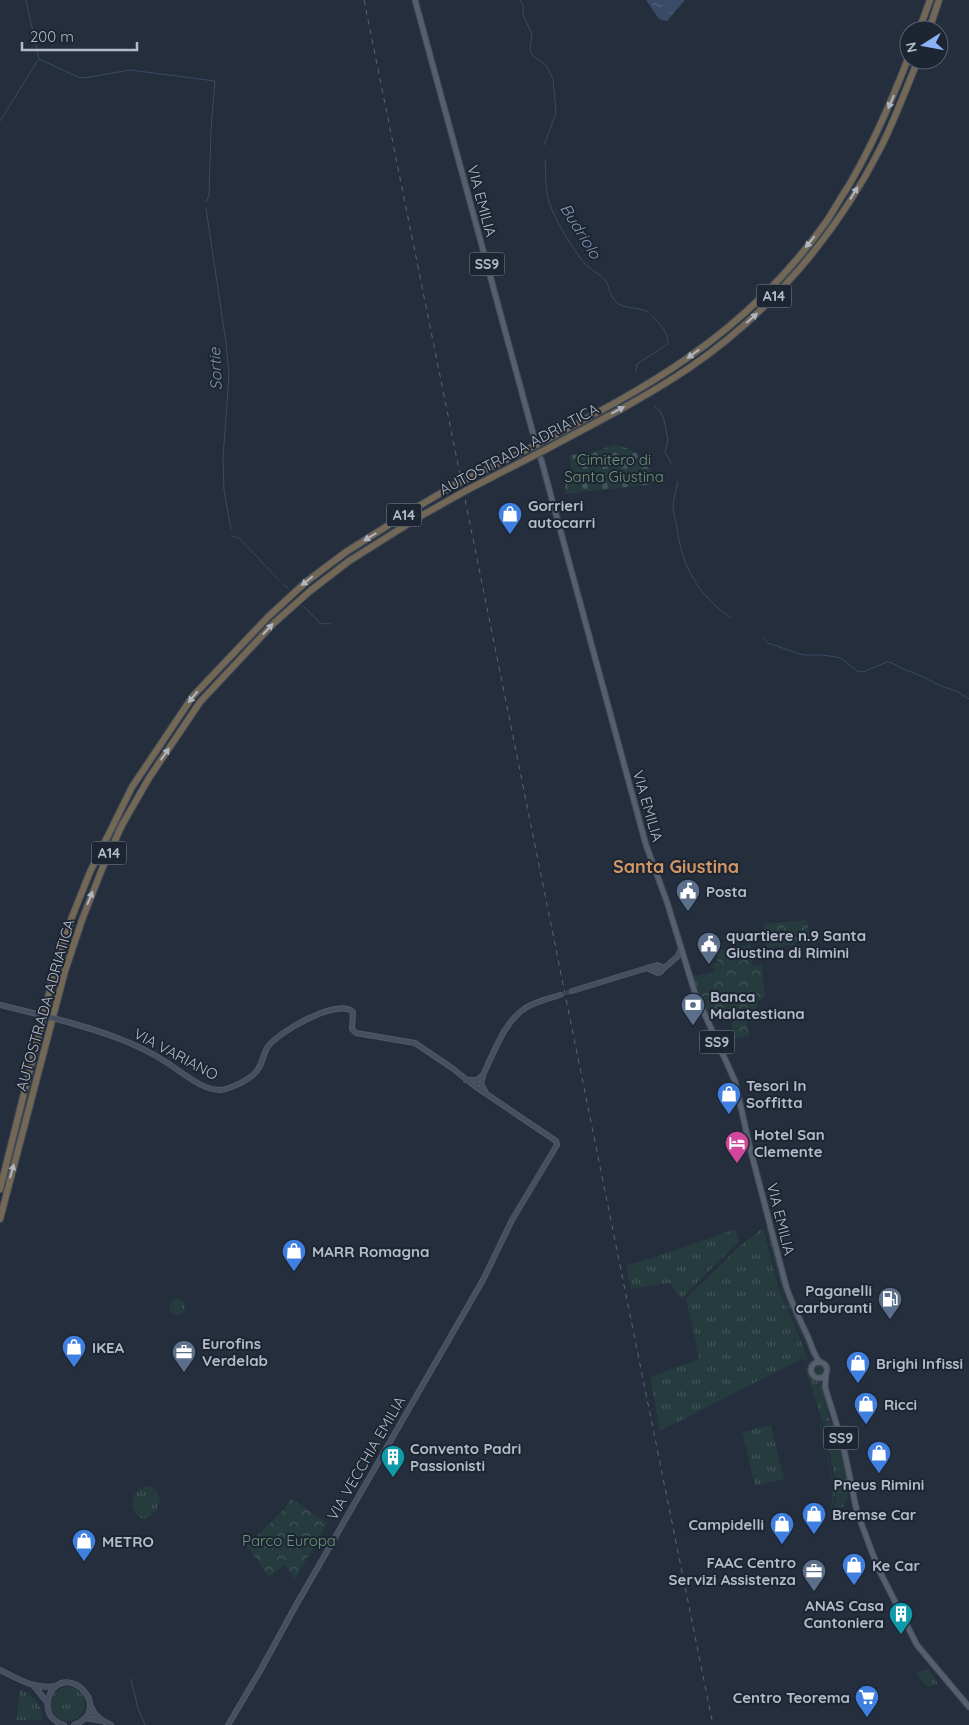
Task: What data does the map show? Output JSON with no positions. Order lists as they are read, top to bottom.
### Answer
{
  "streets": {
    "highway": ["A14", "AUTOSTRADA ADRIATICA"],
    "main road": ["VIA EMILIA", "SS9"],
    "street": ["VIA VARIANO", "VIA VECCHIA EMILIA"]
  },
  "crossings": [
    ["VIA VARIANO", "VIA VECCHIA EMILIA"]
  ],
  "districts": ["Santa Giustina"],
  "water": ["Budriolo", "Sortie"],
  "parks": ["Cimitero di Santa Giustina", "Parco Europa"],
  "places": {
    "shop": [
      "Gorrieri autocarri",
      "Tesori In Soffitta",
      "MARR Romagna",
      "IKEA",
      "Brighi Infissi",
      "Ricci",
      "Pneus Rimini",
      "Bremse Car",
      "Campidelli",
      "METRO",
      "Ke Car"
    ],
    "public building": ["Posta", "quartiere n.9 Santa Giustina di Rimini"],
    "bank": ["Banca Malatestiana"],
    "hotel": ["Hotel San Clemente"],
    "fuel station": ["Paganelli carburanti"],
    "office": ["Eurofins Verdelab", "FAAC Centro Servizi Assistenza"],
    "building": ["Convento Padri Passionisti", "ANAS Casa Cantoniera"],
    "supermarket": ["Centro Teorema"]
  },
  "scale_bar": "200 m",
  "north": "left"
}
